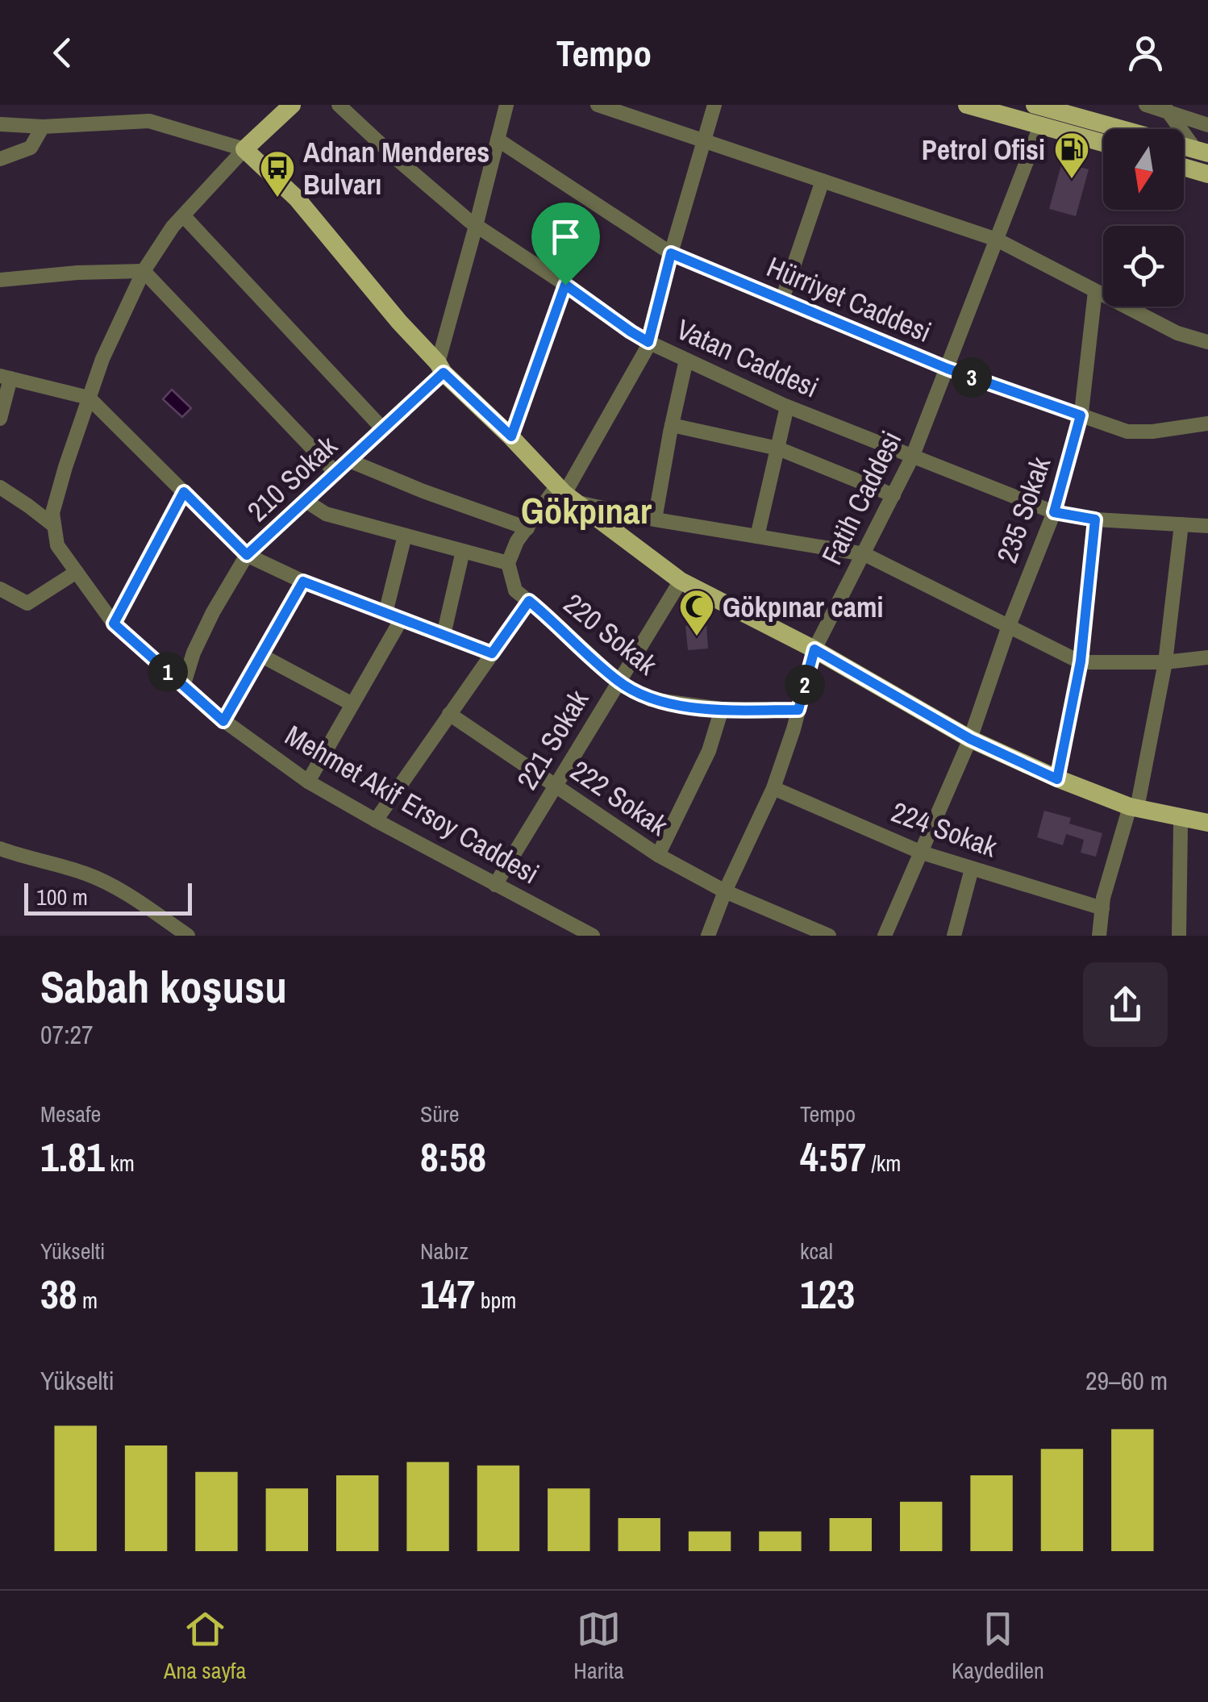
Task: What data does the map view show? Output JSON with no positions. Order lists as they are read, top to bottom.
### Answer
{
  "streets": {
    "street": [
      "Hürriyet Caddesi",
      "Vatan Caddesi",
      "210 Sokak",
      "Fatih Caddesi",
      "235 Sokak",
      "220 Sokak",
      "221 Sokak",
      "222 Sokak",
      "Mehmet Akif Ersoy Caddesi",
      "224 Sokak"
    ]
  },
  "crossings": [
    ["Hürriyet Caddesi", "Fatih Caddesi"],
    ["Hürriyet Caddesi", "235 Sokak"],
    ["Vatan Caddesi", "Fatih Caddesi"],
    ["Vatan Caddesi", "235 Sokak"],
    ["210 Sokak", "Mehmet Akif Ersoy Caddesi"],
    ["Fatih Caddesi", "220 Sokak"],
    ["Fatih Caddesi", "222 Sokak"],
    ["Fatih Caddesi", "224 Sokak"],
    ["235 Sokak", "224 Sokak"],
    ["220 Sokak", "221 Sokak"],
    ["221 Sokak", "222 Sokak"],
    ["221 Sokak", "Mehmet Akif Ersoy Caddesi"]
  ],
  "districts": ["Gökpınar"],
  "places": {
    "fuel station": ["Petrol Ofisi"],
    "bus stop": ["Adnan Menderes Bulvarı"],
    "mosque": ["Gökpınar cami"]
  },
  "scale_bar": "100 m",
  "north": "bottom",
  "page": {
    "header": "Tempo",
    "pins": ["3", "1", "2"],
    "scale": "100 m",
    "heading": ["Sabah koşusu", "07:27"],
    "stats": [
      ["Mesafe", "1.81 km"],
      ["Süre", "8:58"],
      ["Tempo", "4:57 /km"],
      ["Yükselti", "38 m"],
      ["Nabız", "147 bpm"],
      ["kcal", "123"]
    ],
    "chart": ["Yükselti", "29–60 m"],
    "tabs": ["Ana sayfa", "Harita", "Kaydedilen"]
  }
}
